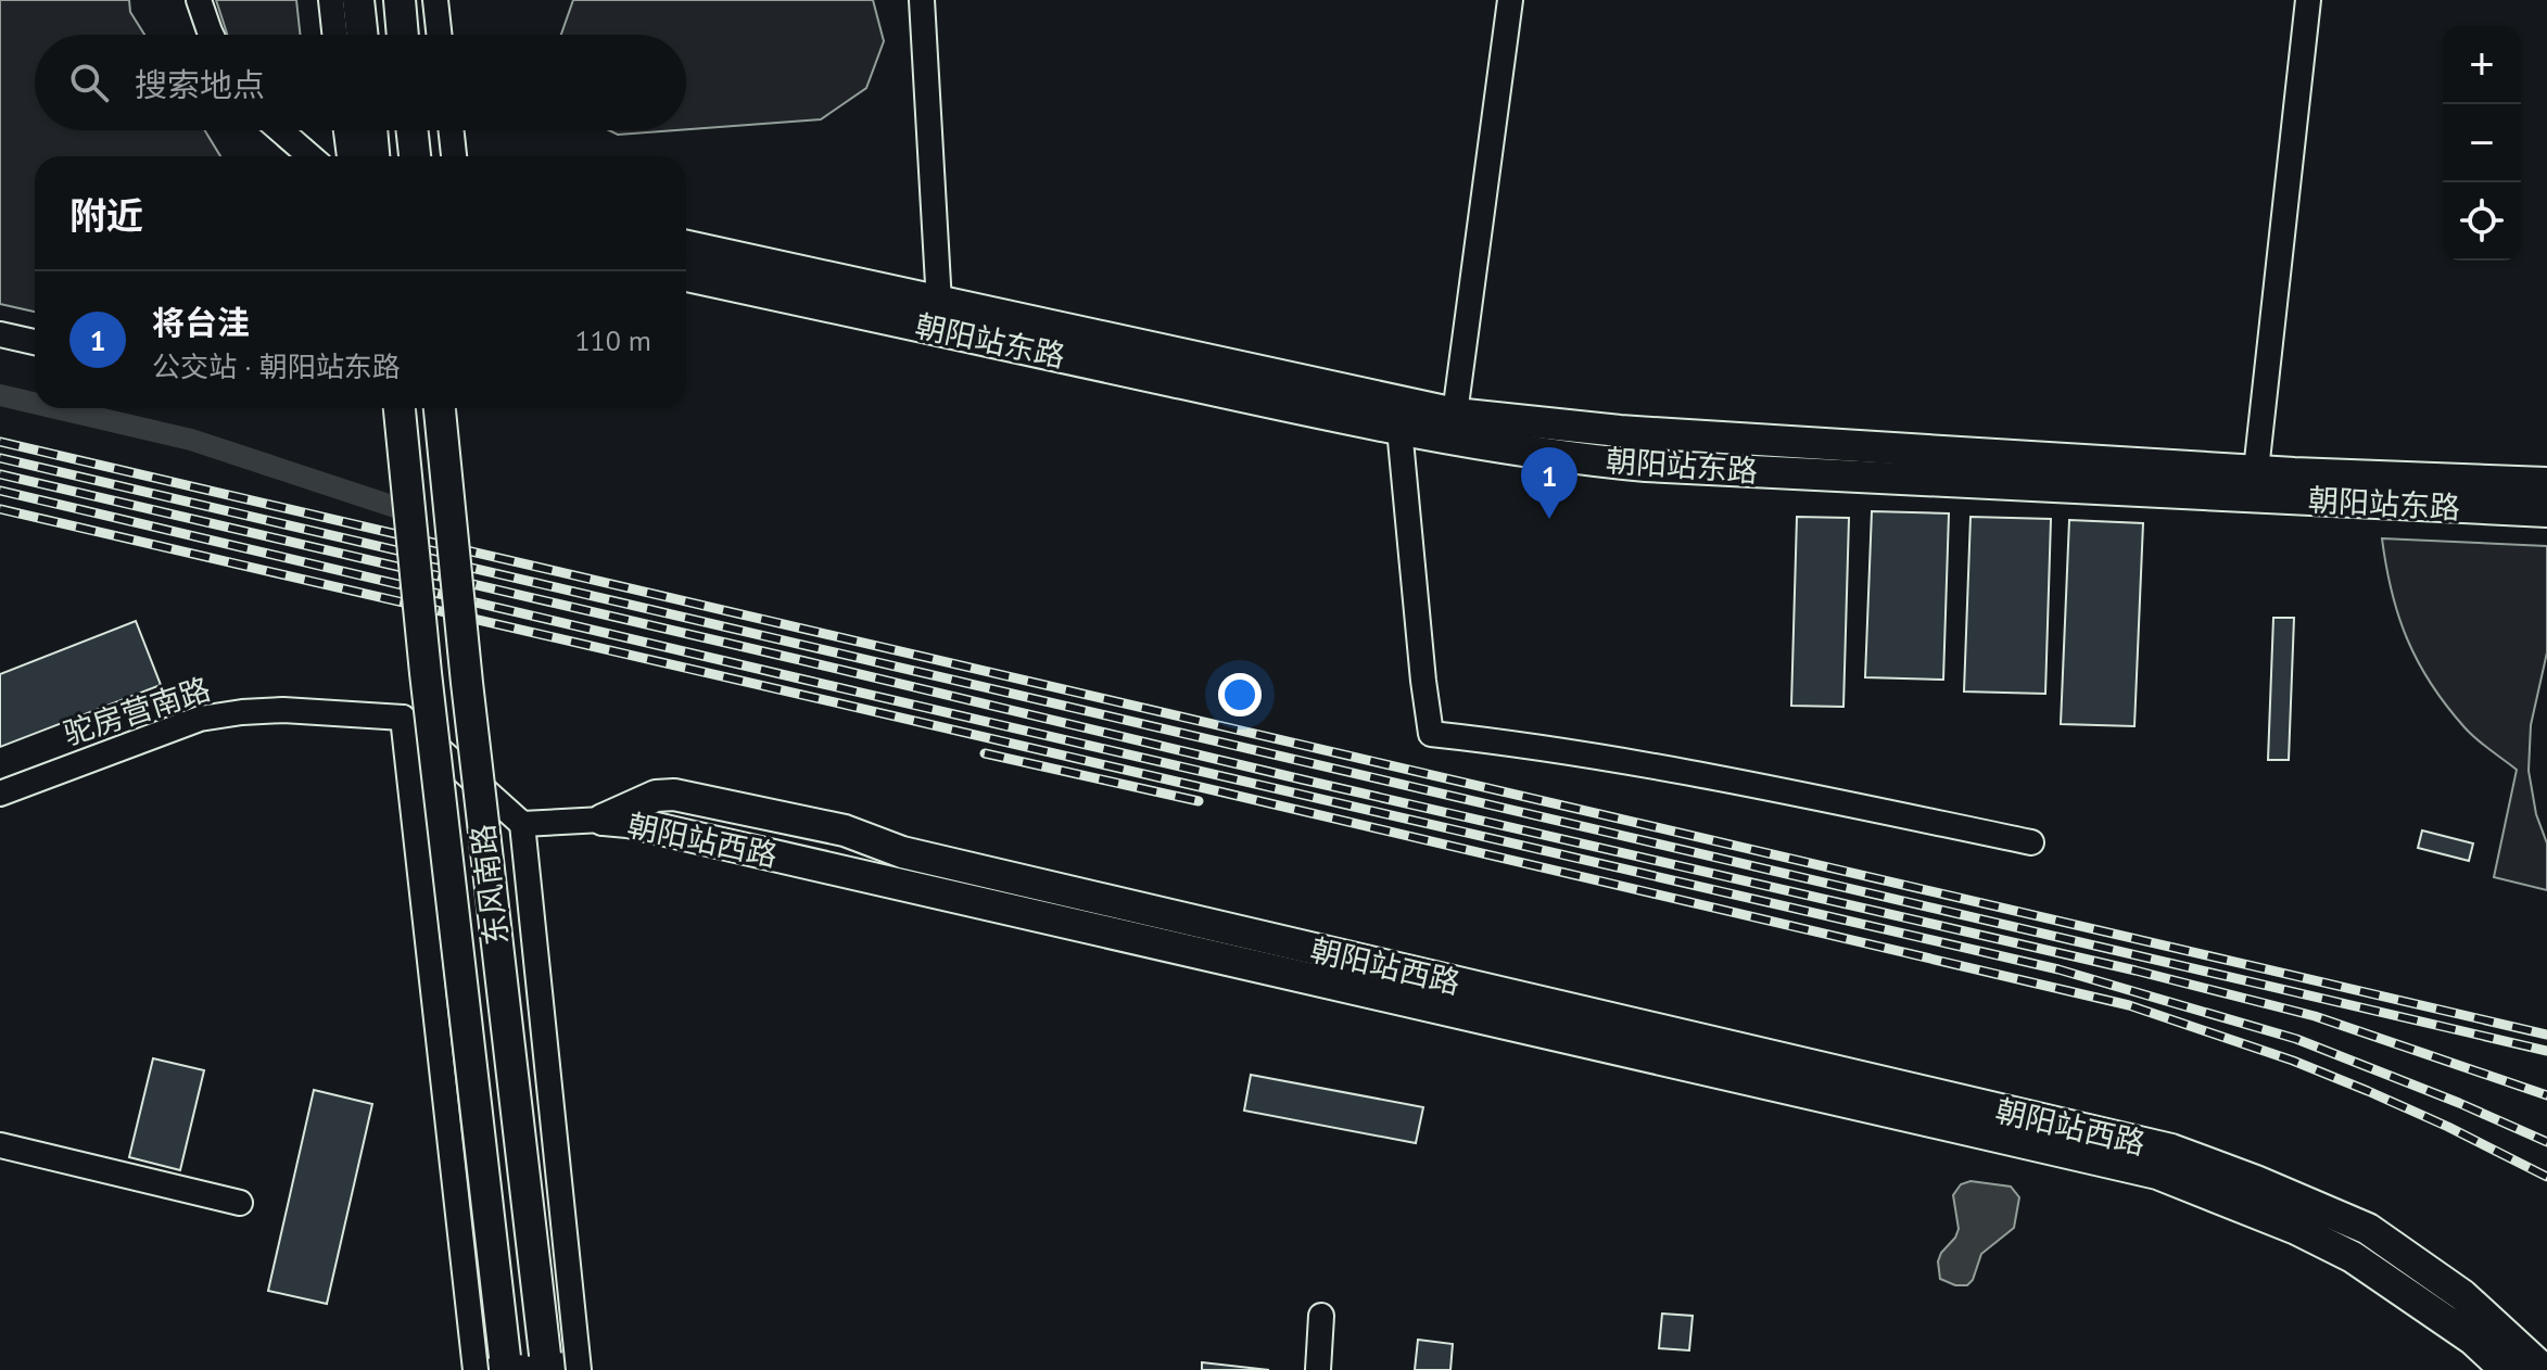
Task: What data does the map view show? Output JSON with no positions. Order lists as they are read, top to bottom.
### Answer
{
  "streets": {
    "main road": ["朝阳站东路", "朝阳站西路", "东风南路"],
    "street": ["驼房营南路"]
  },
  "page": {
    "map_buttons": ["+", "−"],
    "search": "搜索地点",
    "heading": "附近",
    "list": [
      {
        "mark": "1",
        "name": "将台洼",
        "note": "公交站 · 朝阳站东路",
        "value": "110 m"
      }
    ],
    "pins": "1"
  }
}
